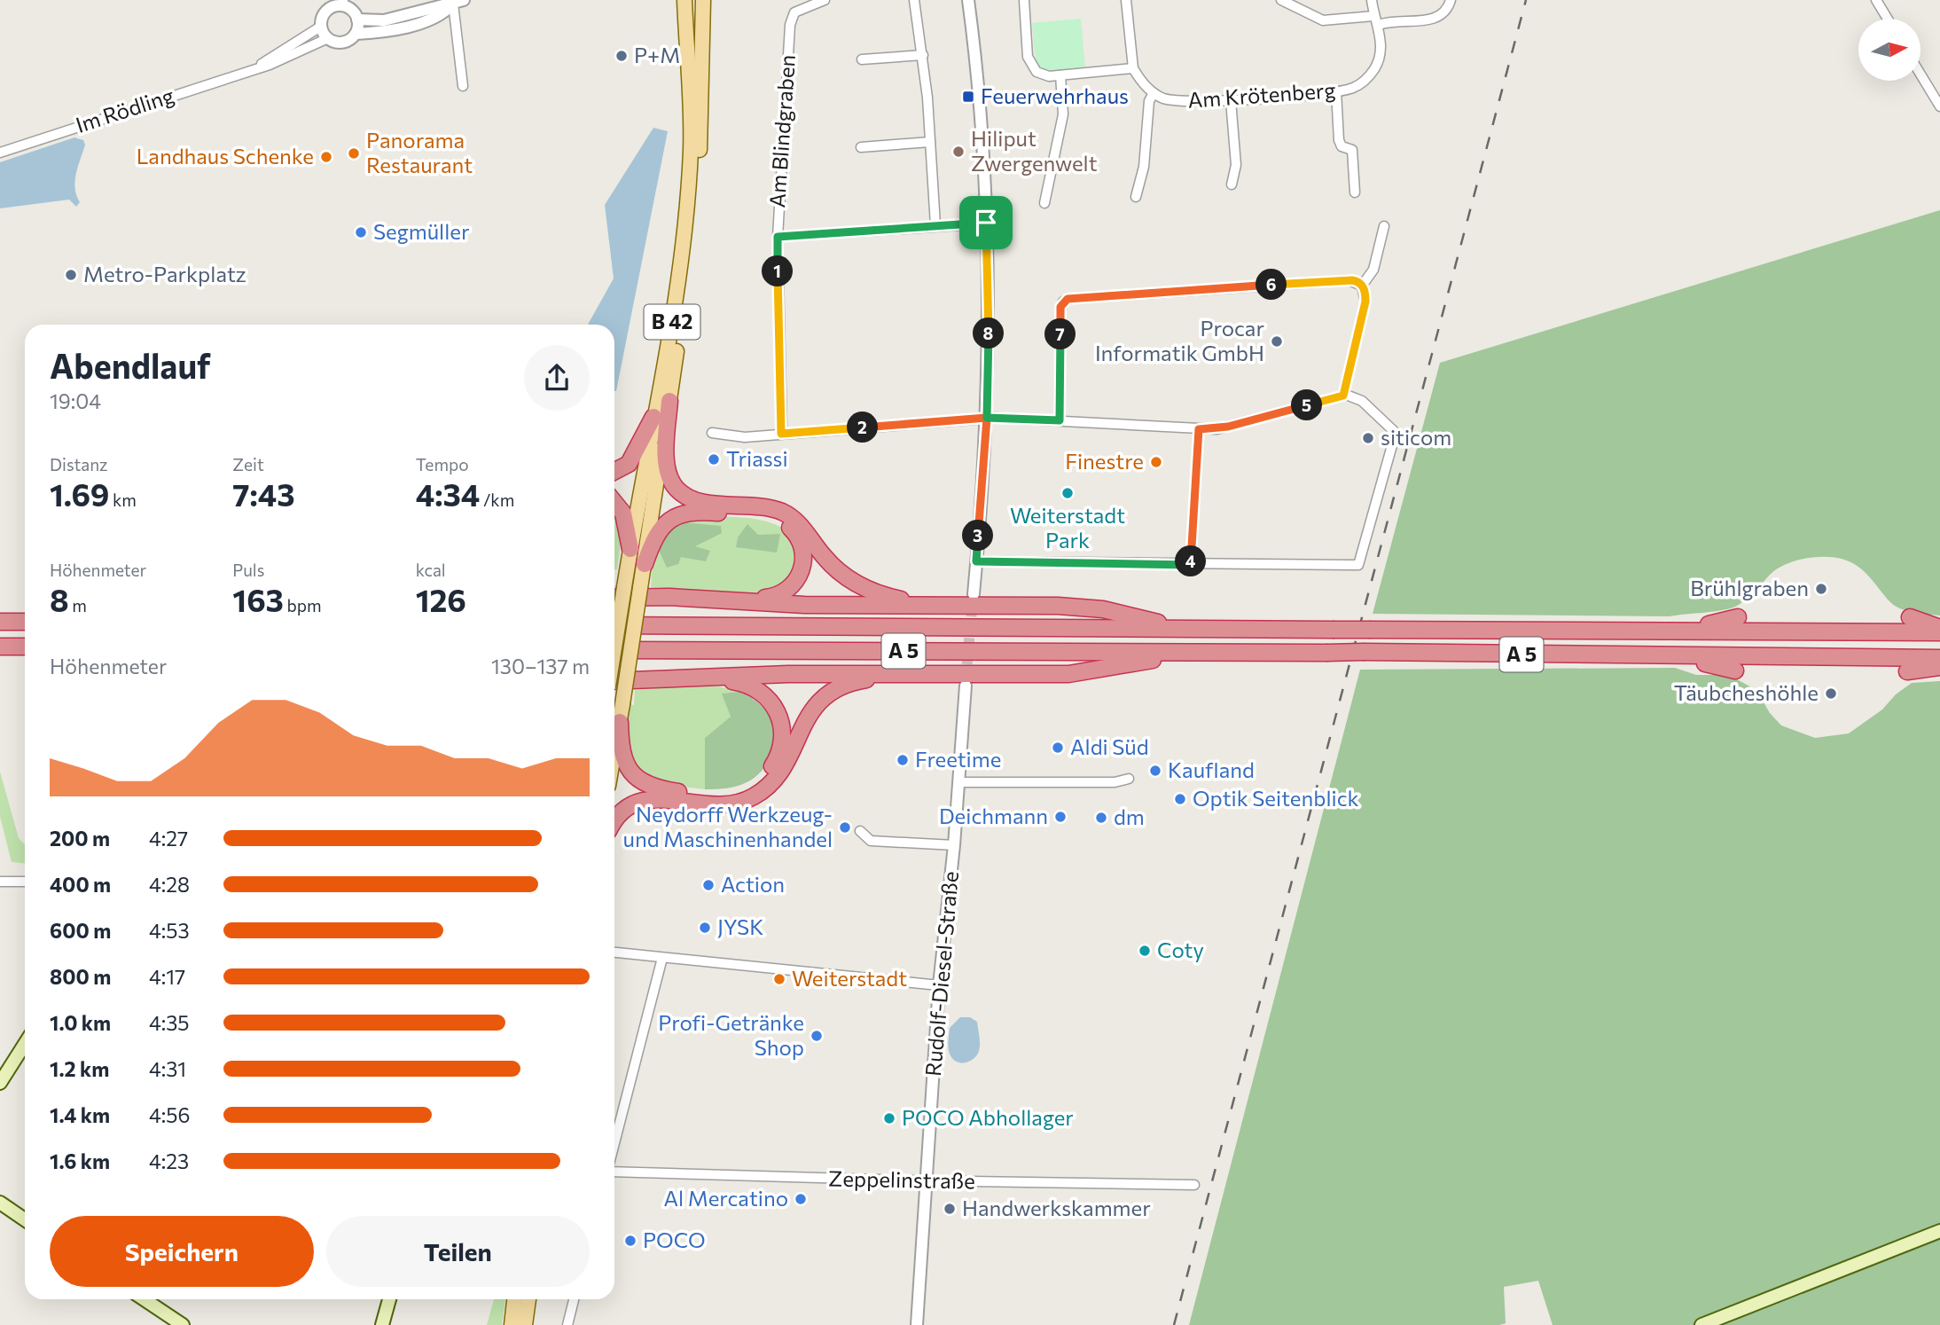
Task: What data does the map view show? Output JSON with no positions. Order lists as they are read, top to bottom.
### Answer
{
  "streets": {
    "highway": ["A 5"],
    "main road": ["B 42"],
    "street": [
      "Am Krötenberg",
      "Im Rödling",
      "Am Blindgraben",
      "Rudolf-Diesel-Straße",
      "Zeppelinstraße"
    ]
  },
  "crossings": [
    ["Rudolf-Diesel-Straße", "Zeppelinstraße"]
  ],
  "places": {
    "other": [
      "P+M",
      "Hiliput Zwergenwelt",
      "Panorama Restaurant",
      "Landhaus Schenke",
      "Segmüller",
      "Metro-Parkplatz",
      "Procar Informatik GmbH",
      "siticom",
      "Triassi",
      "Finestre",
      "Weiterstadt Park",
      "Brühlgraben",
      "Täubcheshöhle",
      "Aldi Süd",
      "Freetime",
      "Kaufland",
      "Optik Seitenblick",
      "Deichmann",
      "dm",
      "Neydorff Werkzeug- und Maschinenhandel",
      "Action",
      "JYSK",
      "Coty",
      "Weiterstadt",
      "Profi-Getränke Shop",
      "POCO Abhollager",
      "Al Mercatino",
      "Handwerkskammer",
      "POCO"
    ],
    "transit": ["Feuerwehrhaus"]
  },
  "north": "right",
  "page": {
    "pins": [
      "1",
      "6",
      "8",
      "7",
      "5",
      "2",
      "3",
      "4"
    ],
    "heading": ["Abendlauf", "19:04"],
    "stats": [
      ["Distanz", "1.69 km"],
      ["Zeit", "7:43"],
      ["Tempo", "4:34 /km"],
      ["Höhenmeter", "8 m"],
      ["Puls", "163 bpm"],
      ["kcal", "126"]
    ],
    "chart": ["Höhenmeter", "130–137 m"],
    "list": [
      {
        "name": "200 m",
        "note": "4:27"
      },
      {
        "name": "400 m",
        "note": "4:28"
      },
      {
        "name": "600 m",
        "note": "4:53"
      },
      {
        "name": "800 m",
        "note": "4:17"
      },
      {
        "name": "1.0 km",
        "note": "4:35"
      },
      {
        "name": "1.2 km",
        "note": "4:31"
      },
      {
        "name": "1.4 km",
        "note": "4:56"
      },
      {
        "name": "1.6 km",
        "note": "4:23"
      }
    ],
    "buttons": ["Speichern", "Teilen"]
  }
}
